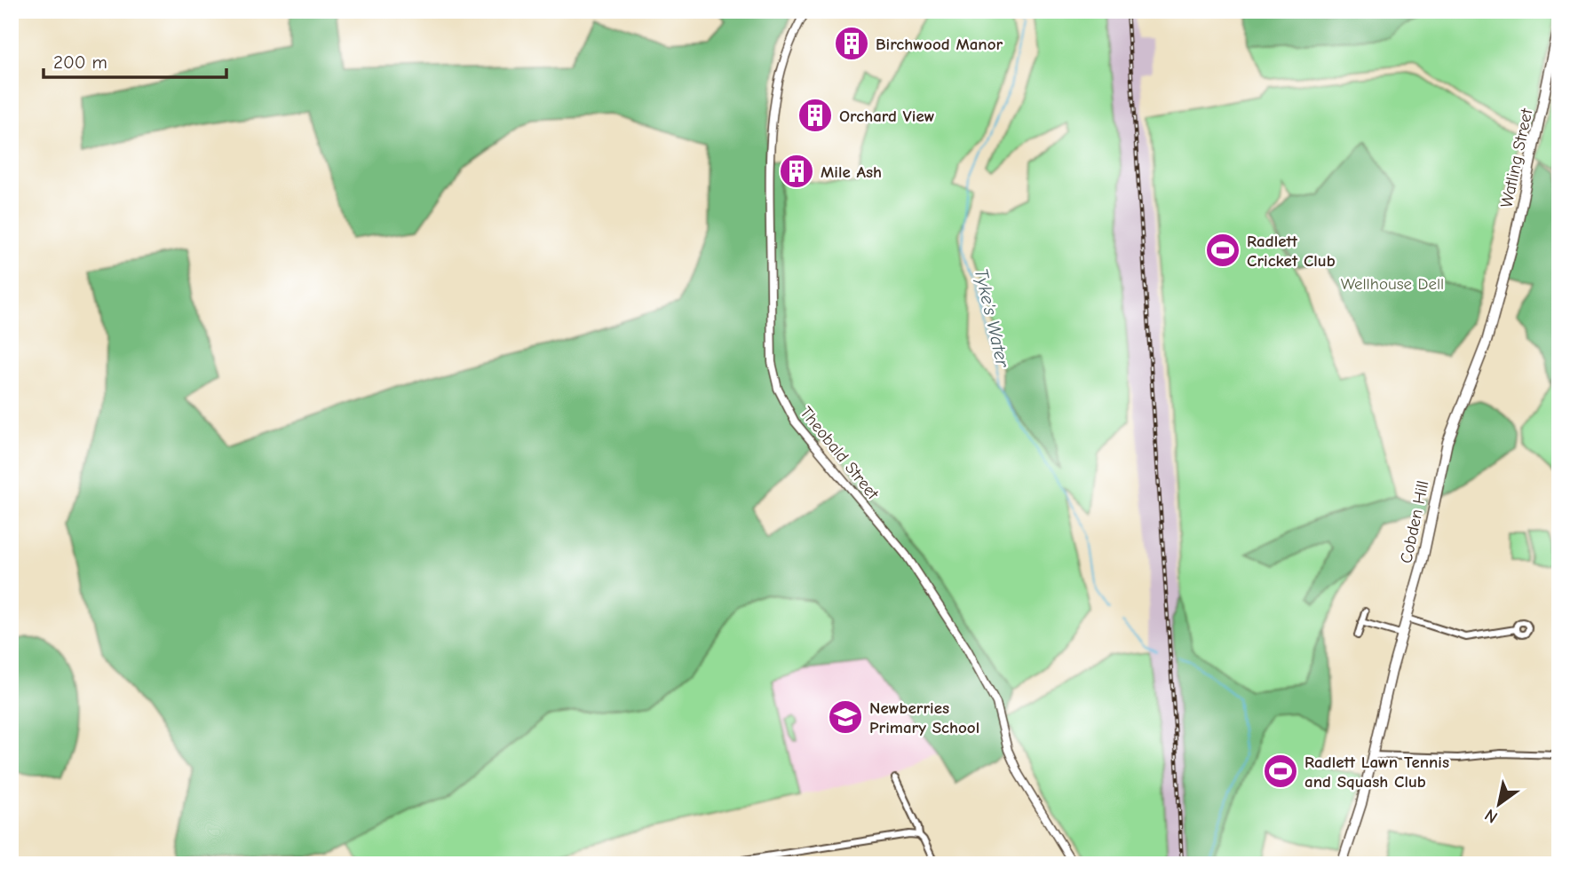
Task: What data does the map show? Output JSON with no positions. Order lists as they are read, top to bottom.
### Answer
{
  "streets": {
    "main road": ["Watling Street", "Cobden Hill"],
    "street": ["Theobald Street"]
  },
  "crossings": [
    ["Watling Street", "Cobden Hill"]
  ],
  "water": ["Tyke's Water"],
  "parks": ["Wellhouse Dell"],
  "places": {
    "building": ["Birchwood Manor", "Orchard View", "Mile Ash"],
    "sports": ["Radlett Cricket Club", "Radlett Lawn Tennis and Squash Club"],
    "school or university": ["Newberries Primary School"]
  },
  "scale_bar": "200 m",
  "north": "bottom left"
}
